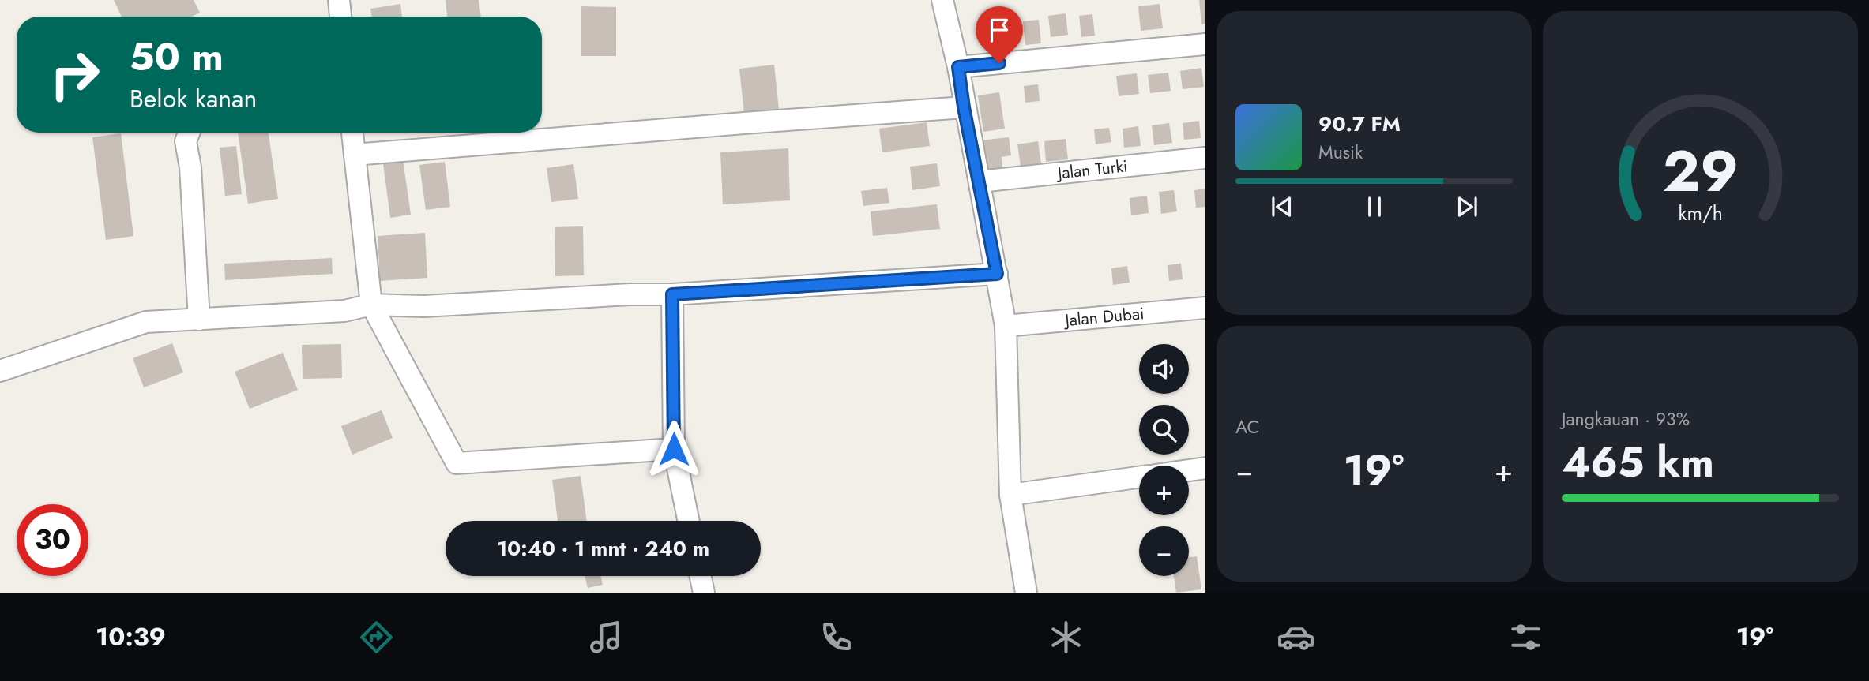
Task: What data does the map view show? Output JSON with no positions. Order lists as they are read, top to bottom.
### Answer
{
  "streets": {
    "street": ["Jalan Turki", "Jalan Dubai"]
  },
  "page": {
    "turn": ["50 m", "Belok kanan"],
    "song": ["90.7 FM", "Musik"],
    "tile": [
      "AC",
      ["Jangkauan · 93%", "465 km"]
    ],
    "map_buttons": ["+", "−"],
    "heat": ["−", "19°", "+"],
    "limit": "30",
    "trip": "10:40 · 1 mnt · 240 m",
    "tabs": ["10:39", "19°"],
    "gauge": ["29", "km/h"]
  }
}
